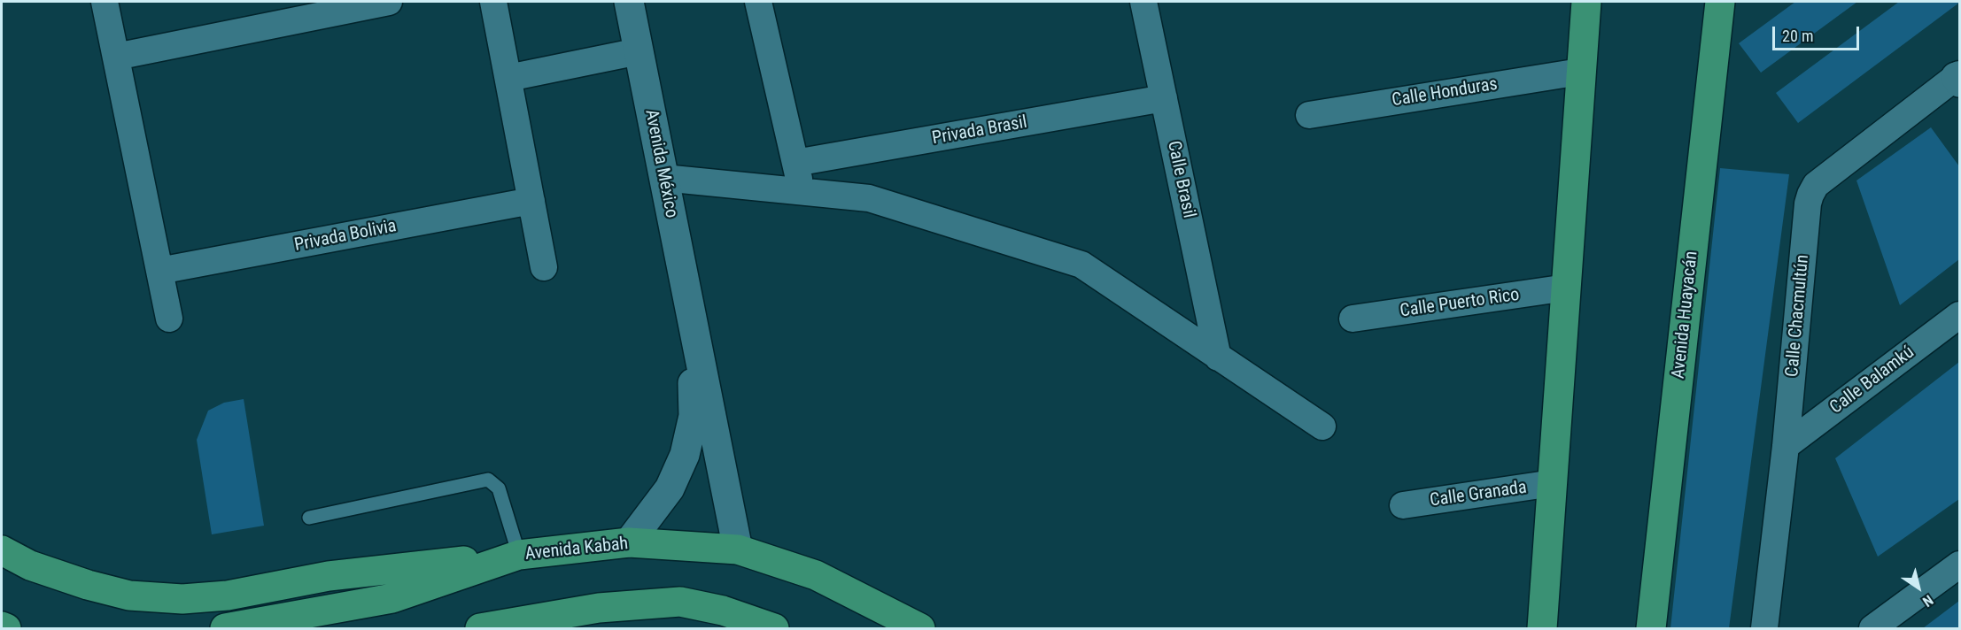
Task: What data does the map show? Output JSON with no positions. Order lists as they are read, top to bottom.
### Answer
{
  "streets": {
    "main road": ["Avenida Huayacán", "Avenida Kabah"],
    "street": [
      "Calle Honduras",
      "Privada Brasil",
      "Avenida México",
      "Calle Brasil",
      "Privada Bolivia",
      "Calle Puerto Rico",
      "Calle Chacmultún",
      "Calle Balamkú",
      "Calle Granada"
    ]
  },
  "crossings": [
    ["Privada Brasil", "Calle Brasil"],
    ["Avenida México", "Avenida Kabah"],
    ["Calle Chacmultún", "Calle Balamkú"]
  ],
  "scale_bar": "20 m",
  "north": "bottom right"
}
